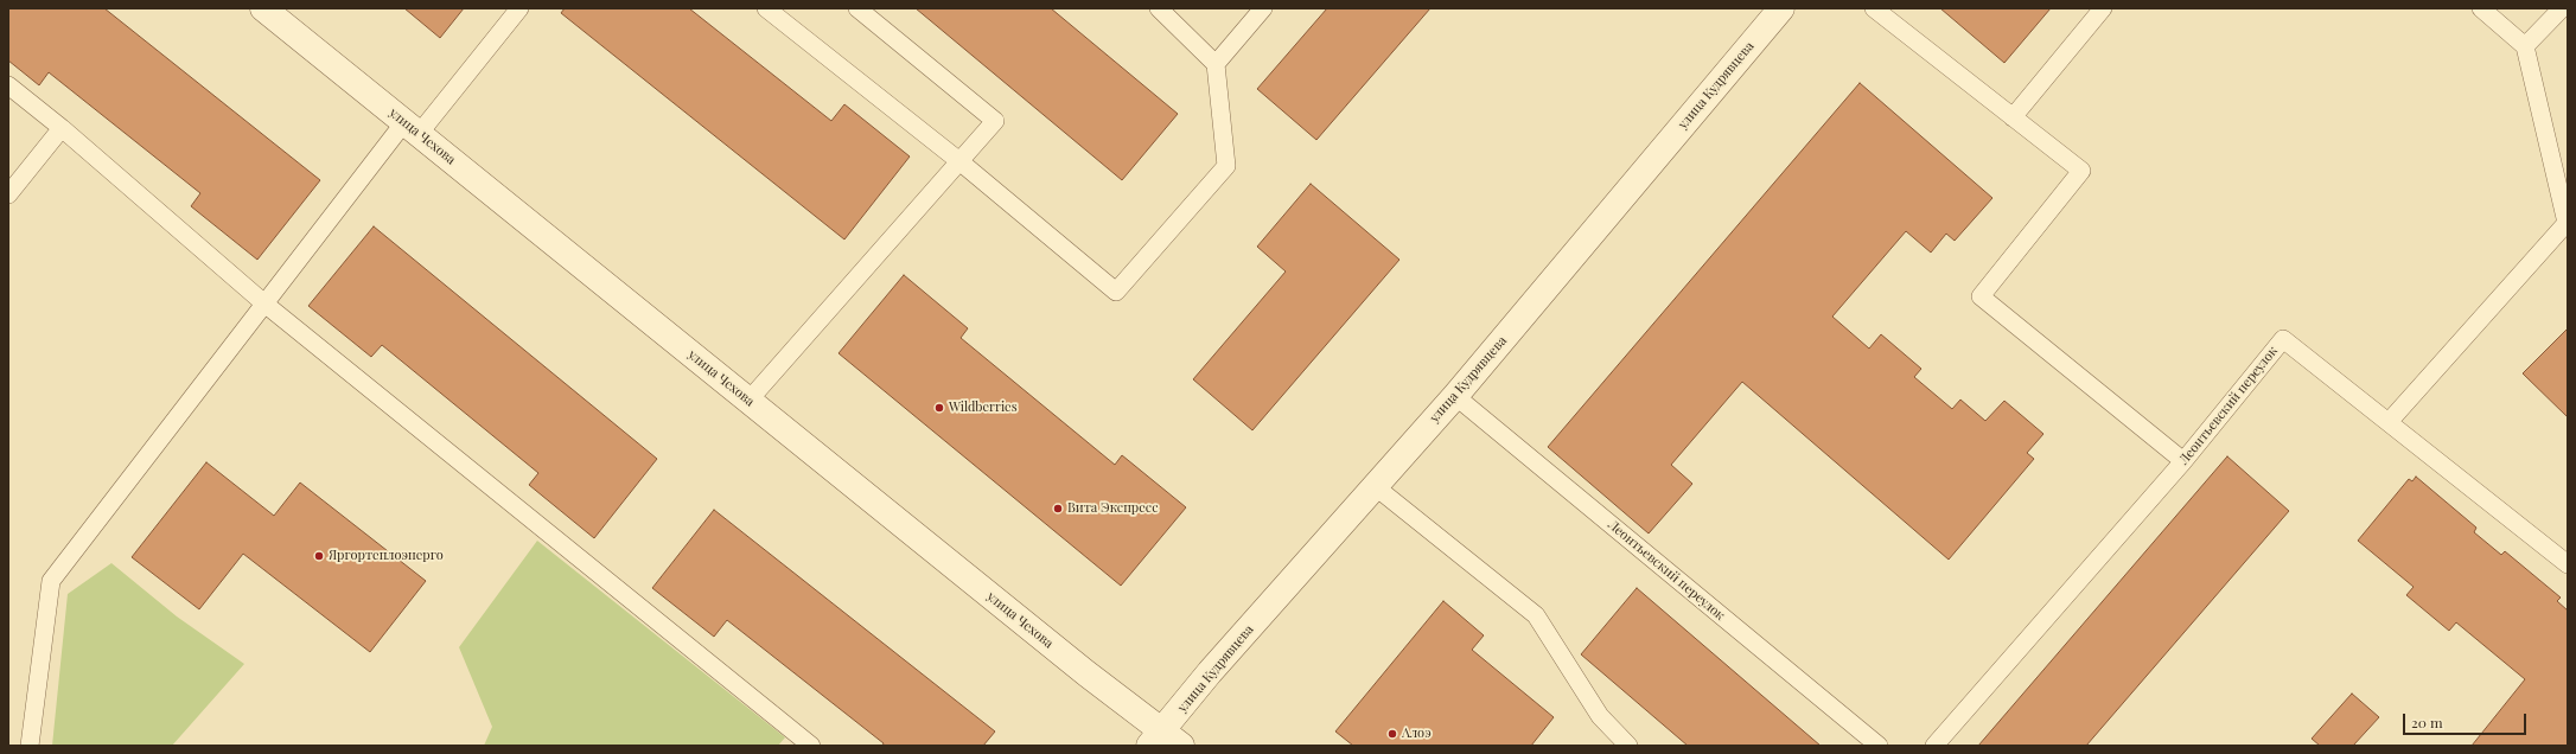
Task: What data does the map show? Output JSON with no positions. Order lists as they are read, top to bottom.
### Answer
{
  "streets": {
    "street": ["улица Кудрявцева", "улица Чехова"],
    "lane": ["Леонтьевский переулок"]
  },
  "crossings": [
    ["улица Кудрявцева", "улица Чехова"],
    ["улица Кудрявцева", "Леонтьевский переулок"]
  ],
  "places": [
    "Wildberries",
    "Вита Экспресс",
    "Яргортеплоэнерго",
    "Алоэ"
  ],
  "scale_bar": "20 m"
}
